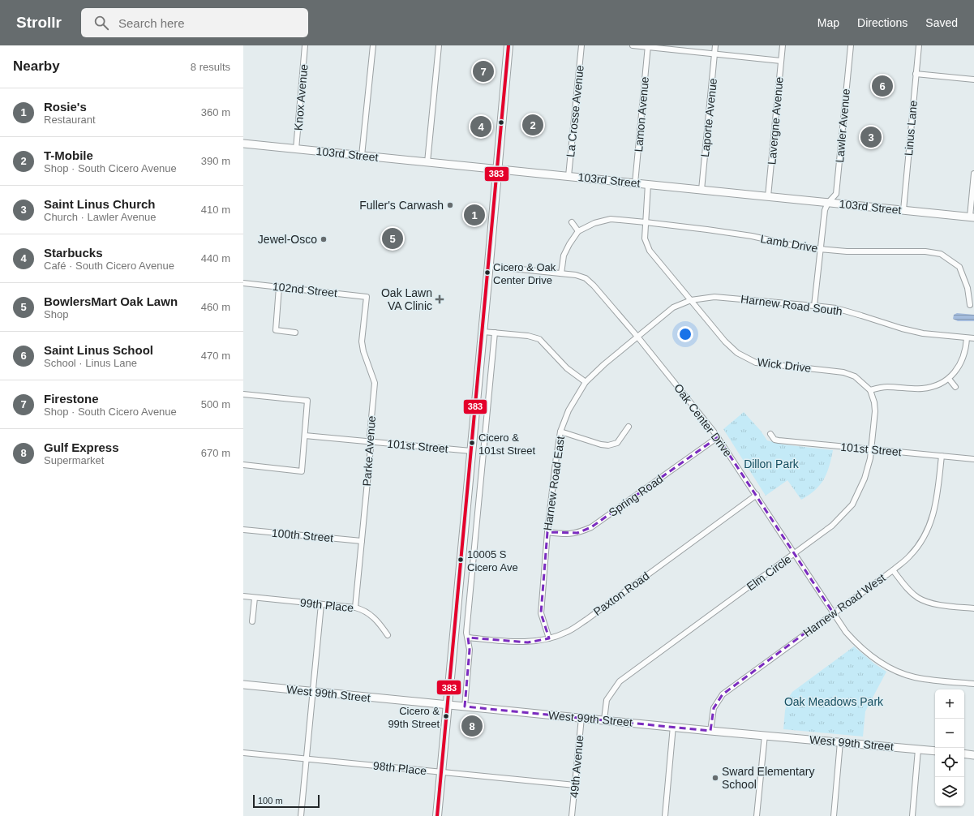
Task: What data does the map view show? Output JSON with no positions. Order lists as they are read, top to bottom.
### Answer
{
  "streets": {
    "main road": ["103rd Street", "West 99th Street"],
    "street": [
      "Knox Avenue",
      "La Crosse Avenue",
      "Lamon Avenue",
      "Laporte Avenue",
      "Lavergne Avenue",
      "Lawler Avenue",
      "Linus Lane",
      "Lamb Drive",
      "102nd Street",
      "Harnew Road South",
      "Wick Drive",
      "Oak Center Drive",
      "101st Street",
      "Parke Avenue",
      "Harnew Road East",
      "Spring Road",
      "100th Street",
      "Elm Circle",
      "Paxton Road",
      "99th Place",
      "Harnew Road West",
      "49th Avenue",
      "98th Place"
    ]
  },
  "crossings": [
    ["Knox Avenue", "103rd Street"],
    ["La Crosse Avenue", "103rd Street"],
    ["Lamon Avenue", "103rd Street"],
    ["Laporte Avenue", "103rd Street"],
    ["Lavergne Avenue", "103rd Street"],
    ["Lawler Avenue", "103rd Street"],
    ["Lawler Avenue", "Lamb Drive"],
    ["Lawler Avenue", "Harnew Road South"],
    ["Linus Lane", "103rd Street"],
    ["103rd Street", "Wick Drive"],
    ["Lamb Drive", "Wick Drive"],
    ["Lamb Drive", "Oak Center Drive"],
    ["102nd Street", "Parke Avenue"],
    ["Harnew Road South", "Wick Drive"],
    ["Harnew Road South", "Oak Center Drive"],
    ["Harnew Road South", "Harnew Road East"],
    ["Wick Drive", "Elm Circle"],
    ["Oak Center Drive", "Harnew Road East"],
    ["Oak Center Drive", "Spring Road"],
    ["Oak Center Drive", "Elm Circle"],
    ["Oak Center Drive", "Paxton Road"],
    ["Oak Center Drive", "Harnew Road West"],
    ["101st Street", "Parke Avenue"],
    ["101st Street", "Elm Circle"],
    ["101st Street", "Harnew Road West"],
    ["Parke Avenue", "100th Street"],
    ["Parke Avenue", "99th Place"],
    ["Harnew Road East", "Spring Road"],
    ["Harnew Road East", "Paxton Road"],
    ["Elm Circle", "West 99th Street"],
    ["Harnew Road West", "West 99th Street"],
    ["West 99th Street", "49th Avenue"],
    ["49th Avenue", "98th Place"]
  ],
  "parks": ["Dillon Park", "Oak Meadows Park"],
  "places": {
    "other": [
      "Fuller's Carwash",
      "Jewel-Osco",
      "Cicero & Oak Center Drive",
      "Cicero & 101st Street",
      "10005 S Cicero Ave",
      "Cicero & 99th Street",
      "Sward Elementary School"
    ],
    "health": ["Oak Lawn VA Clinic"]
  },
  "lines": ["transit line 383"],
  "scale_bar": "100 m",
  "page": {
    "header": "Strollr",
    "search": "Search here",
    "nav": ["Map", "Directions", "Saved"],
    "heading": ["Nearby", "8 results"],
    "pins": [
      "7",
      "6",
      "2",
      "4",
      "3",
      "1",
      "5",
      "8"
    ],
    "list": [
      {
        "mark": "1",
        "name": "Rosie's",
        "note": "Restaurant",
        "value": "360 m"
      },
      {
        "mark": "2",
        "name": "T-Mobile",
        "note": "Shop · South Cicero Avenue",
        "value": "390 m"
      },
      {
        "mark": "3",
        "name": "Saint Linus Church",
        "note": "Church · Lawler Avenue",
        "value": "410 m"
      },
      {
        "mark": "4",
        "name": "Starbucks",
        "note": "Café · South Cicero Avenue",
        "value": "440 m"
      },
      {
        "mark": "5",
        "name": "BowlersMart Oak Lawn",
        "note": "Shop",
        "value": "460 m"
      },
      {
        "mark": "6",
        "name": "Saint Linus School",
        "note": "School · Linus Lane",
        "value": "470 m"
      },
      {
        "mark": "7",
        "name": "Firestone",
        "note": "Shop · South Cicero Avenue",
        "value": "500 m"
      },
      {
        "mark": "8",
        "name": "Gulf Express",
        "note": "Supermarket",
        "value": "670 m"
      }
    ],
    "map_buttons": ["+", "−"],
    "scale": "100 m"
  }
}
